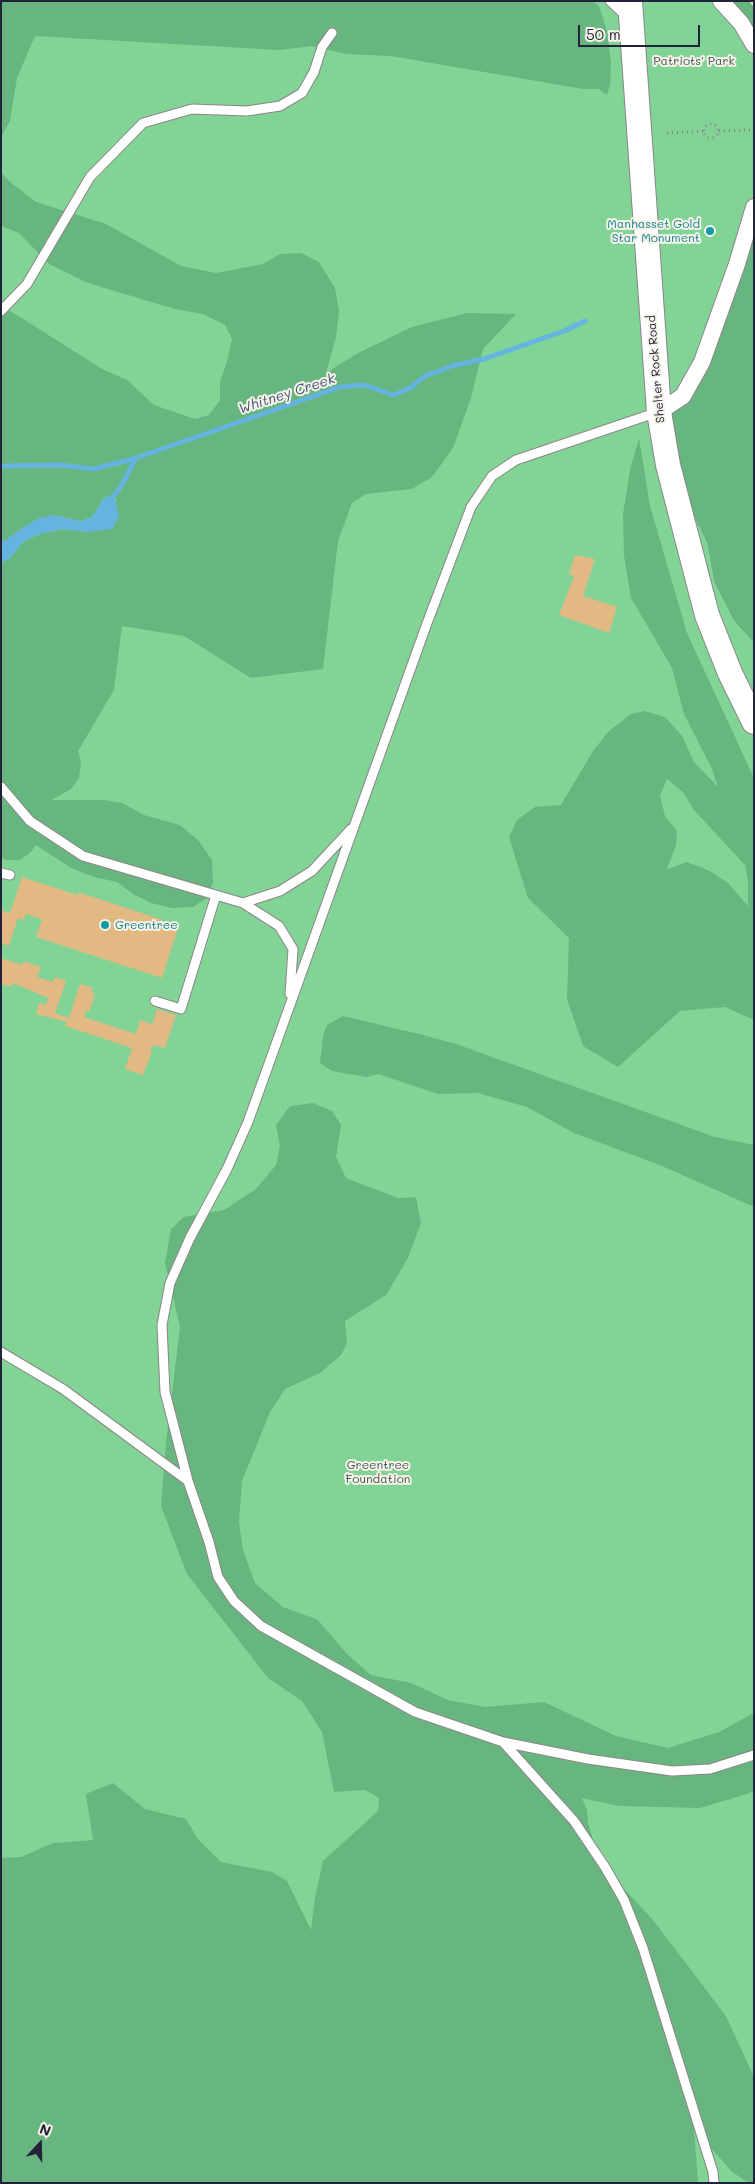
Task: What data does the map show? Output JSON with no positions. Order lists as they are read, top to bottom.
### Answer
{
  "streets": {
    "main road": ["Shelter Rock Road"]
  },
  "water": ["Whitney Creek"],
  "parks": ["Patriots' Park", "Greentree Foundation"],
  "places": ["Manhasset Gold Star Monument", "Greentree"],
  "scale_bar": "50 m",
  "north": "top"
}
